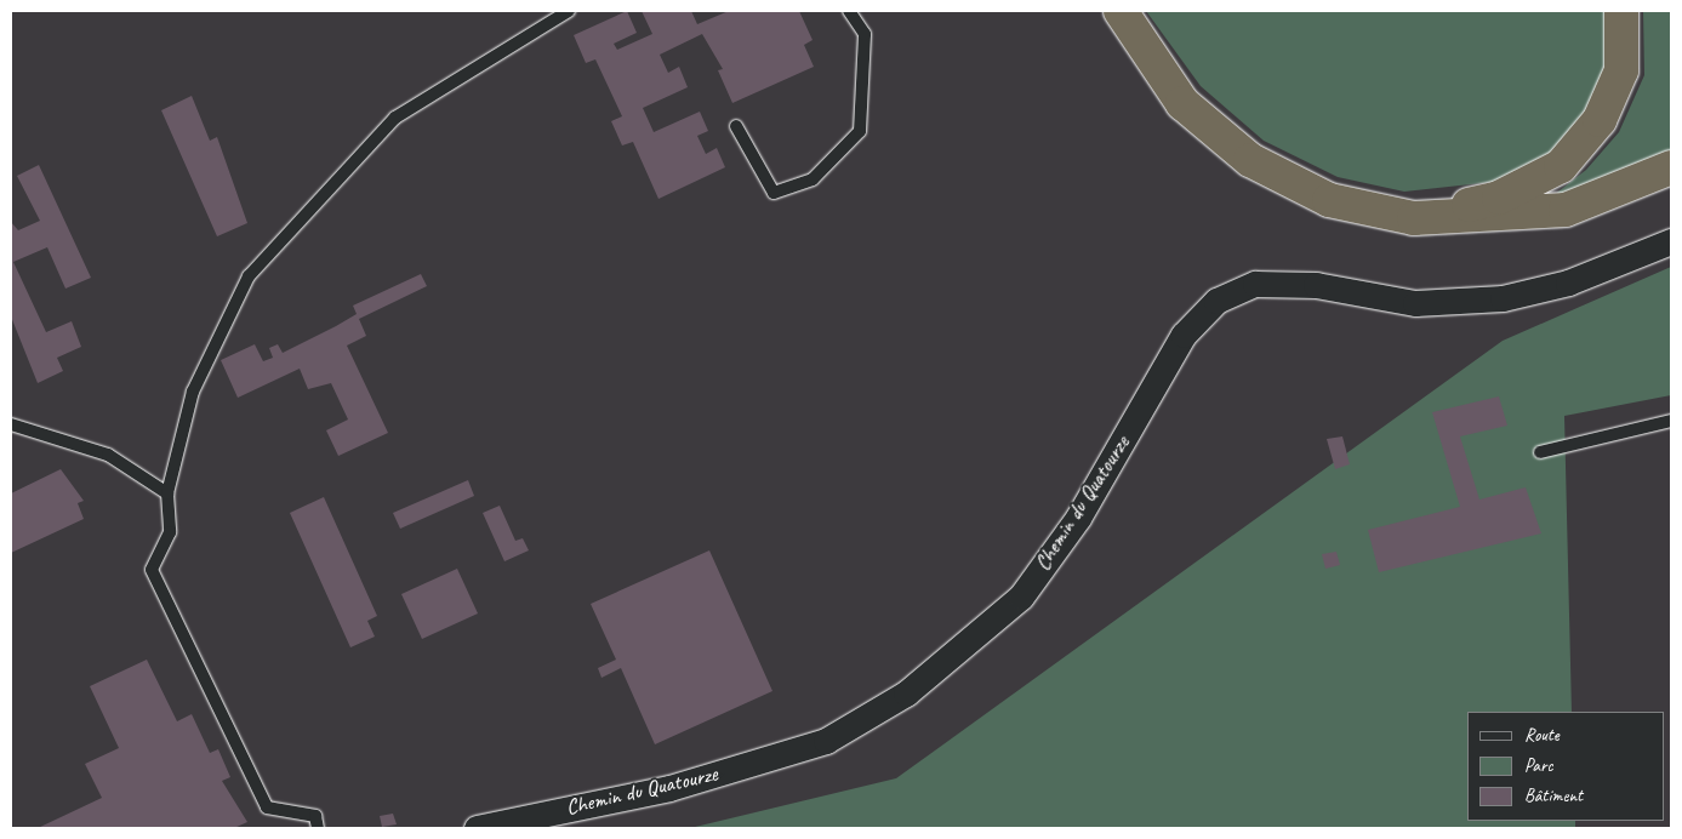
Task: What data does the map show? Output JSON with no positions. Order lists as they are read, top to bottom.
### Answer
{
  "streets": {
    "street": ["Chemin du Quatourze"]
  },
  "legend": ["Route", "Parc", "Bâtiment"]
}
